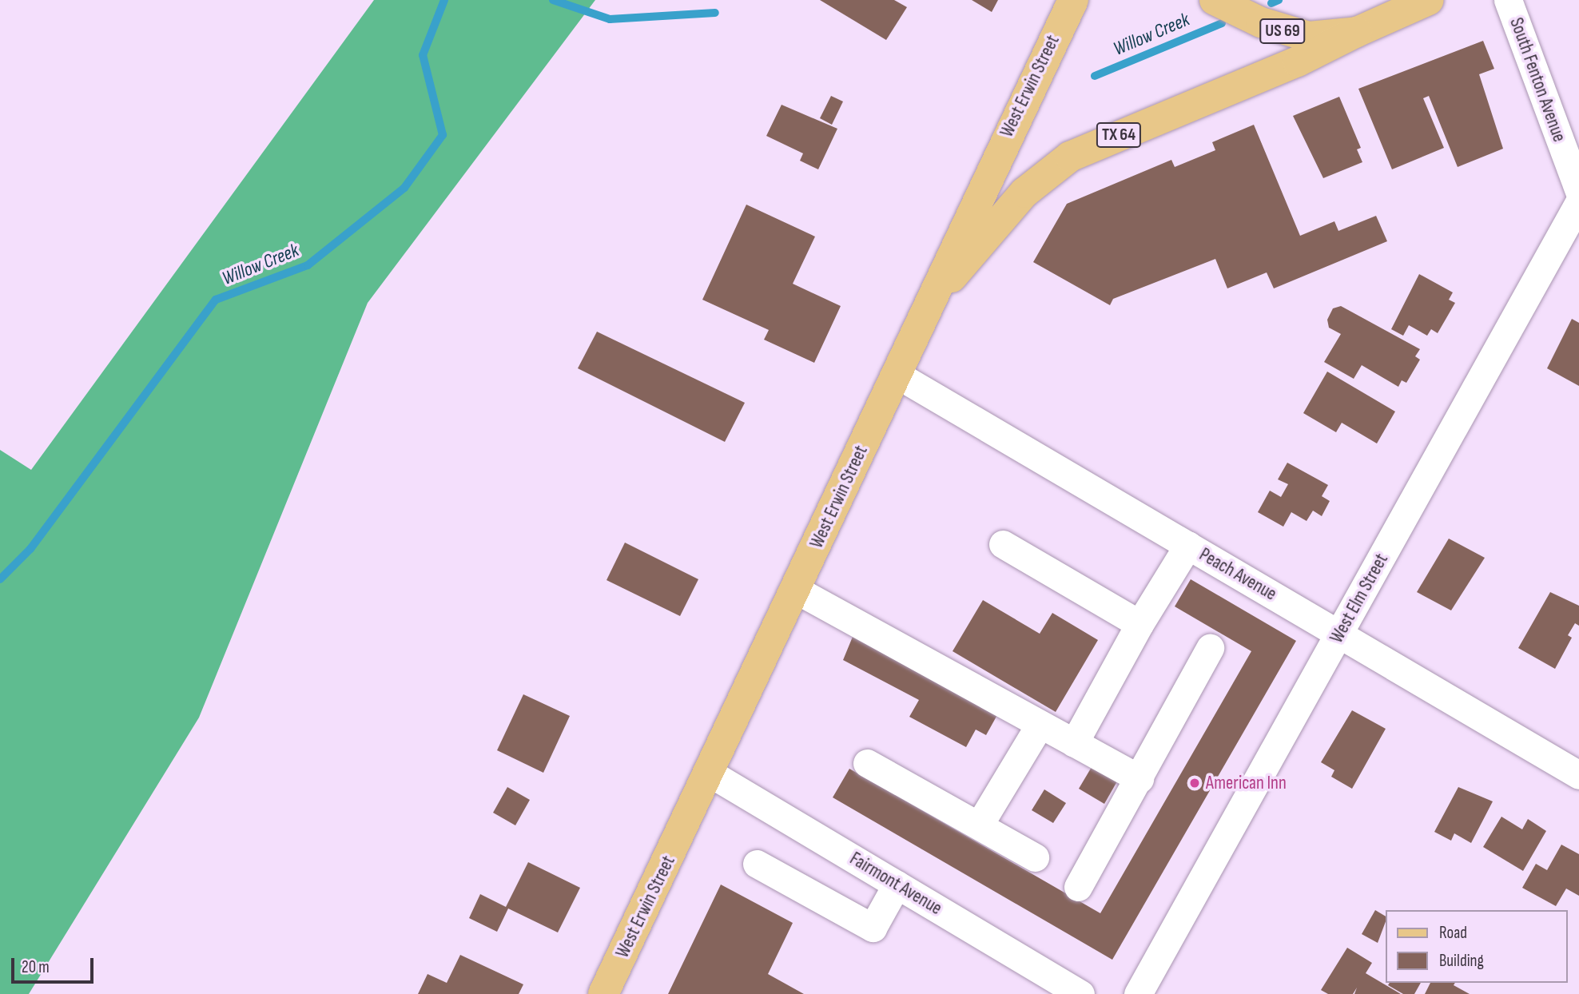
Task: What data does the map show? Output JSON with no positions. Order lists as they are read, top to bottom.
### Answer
{
  "streets": {
    "main road": ["US 69", "West Erwin Street", "TX 64"],
    "street": [
      "South Fenton Avenue",
      "Peach Avenue",
      "West Elm Street",
      "Fairmont Avenue"
    ]
  },
  "crossings": [
    ["US 69", "TX 64"],
    ["West Erwin Street", "TX 64"],
    ["West Erwin Street", "Peach Avenue"],
    ["West Erwin Street", "Fairmont Avenue"],
    ["Peach Avenue", "West Elm Street"]
  ],
  "water": ["Willow Creek"],
  "places": ["American Inn"],
  "legend": ["Road", "Building"],
  "scale_bar": "20 m"
}
